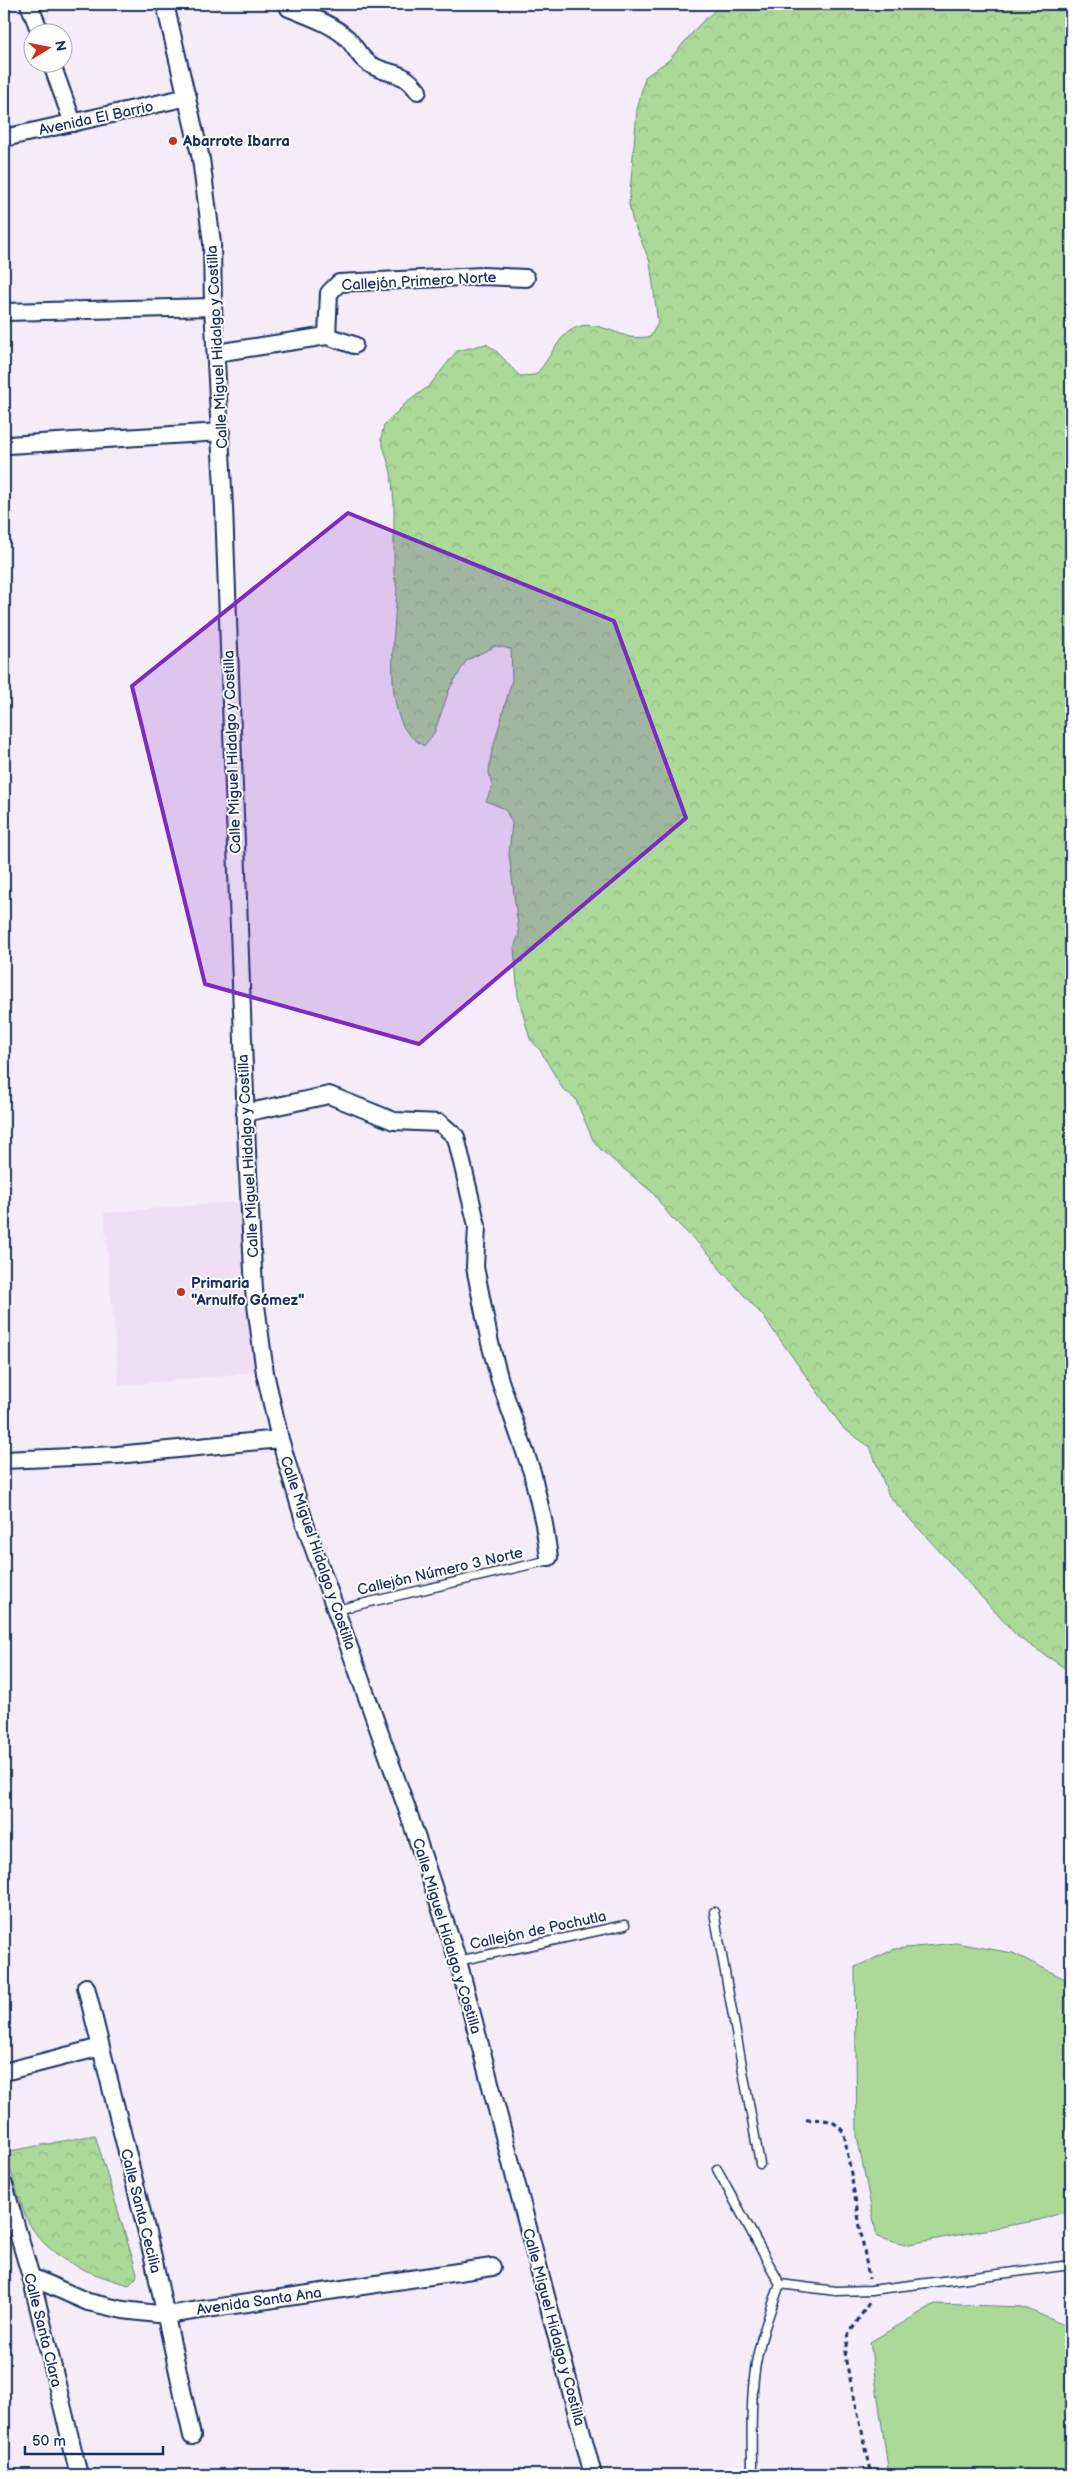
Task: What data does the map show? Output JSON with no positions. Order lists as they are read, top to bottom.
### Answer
{
  "streets": {
    "street": [
      "Avenida El Barrio",
      "Callejón Primero Norte",
      "Calle Miguel Hidalgo y Costilla",
      "Calle Santa Cecilia",
      "Avenida Santa Ana",
      "Calle Santa Clara"
    ],
    "lane": ["Callejón Número 3 Norte", "Callejón de Pochutla"]
  },
  "crossings": [
    ["Avenida El Barrio", "Calle Miguel Hidalgo y Costilla"],
    ["Calle Miguel Hidalgo y Costilla", "Callejón Número 3 Norte"],
    ["Calle Miguel Hidalgo y Costilla", "Callejón de Pochutla"],
    ["Calle Santa Cecilia", "Avenida Santa Ana"],
    ["Avenida Santa Ana", "Calle Santa Clara"]
  ],
  "places": ["Abarrote Ibarra", "Primaria \"Arnulfo Gómez\""],
  "scale_bar": "50 m",
  "north": "right"
}
